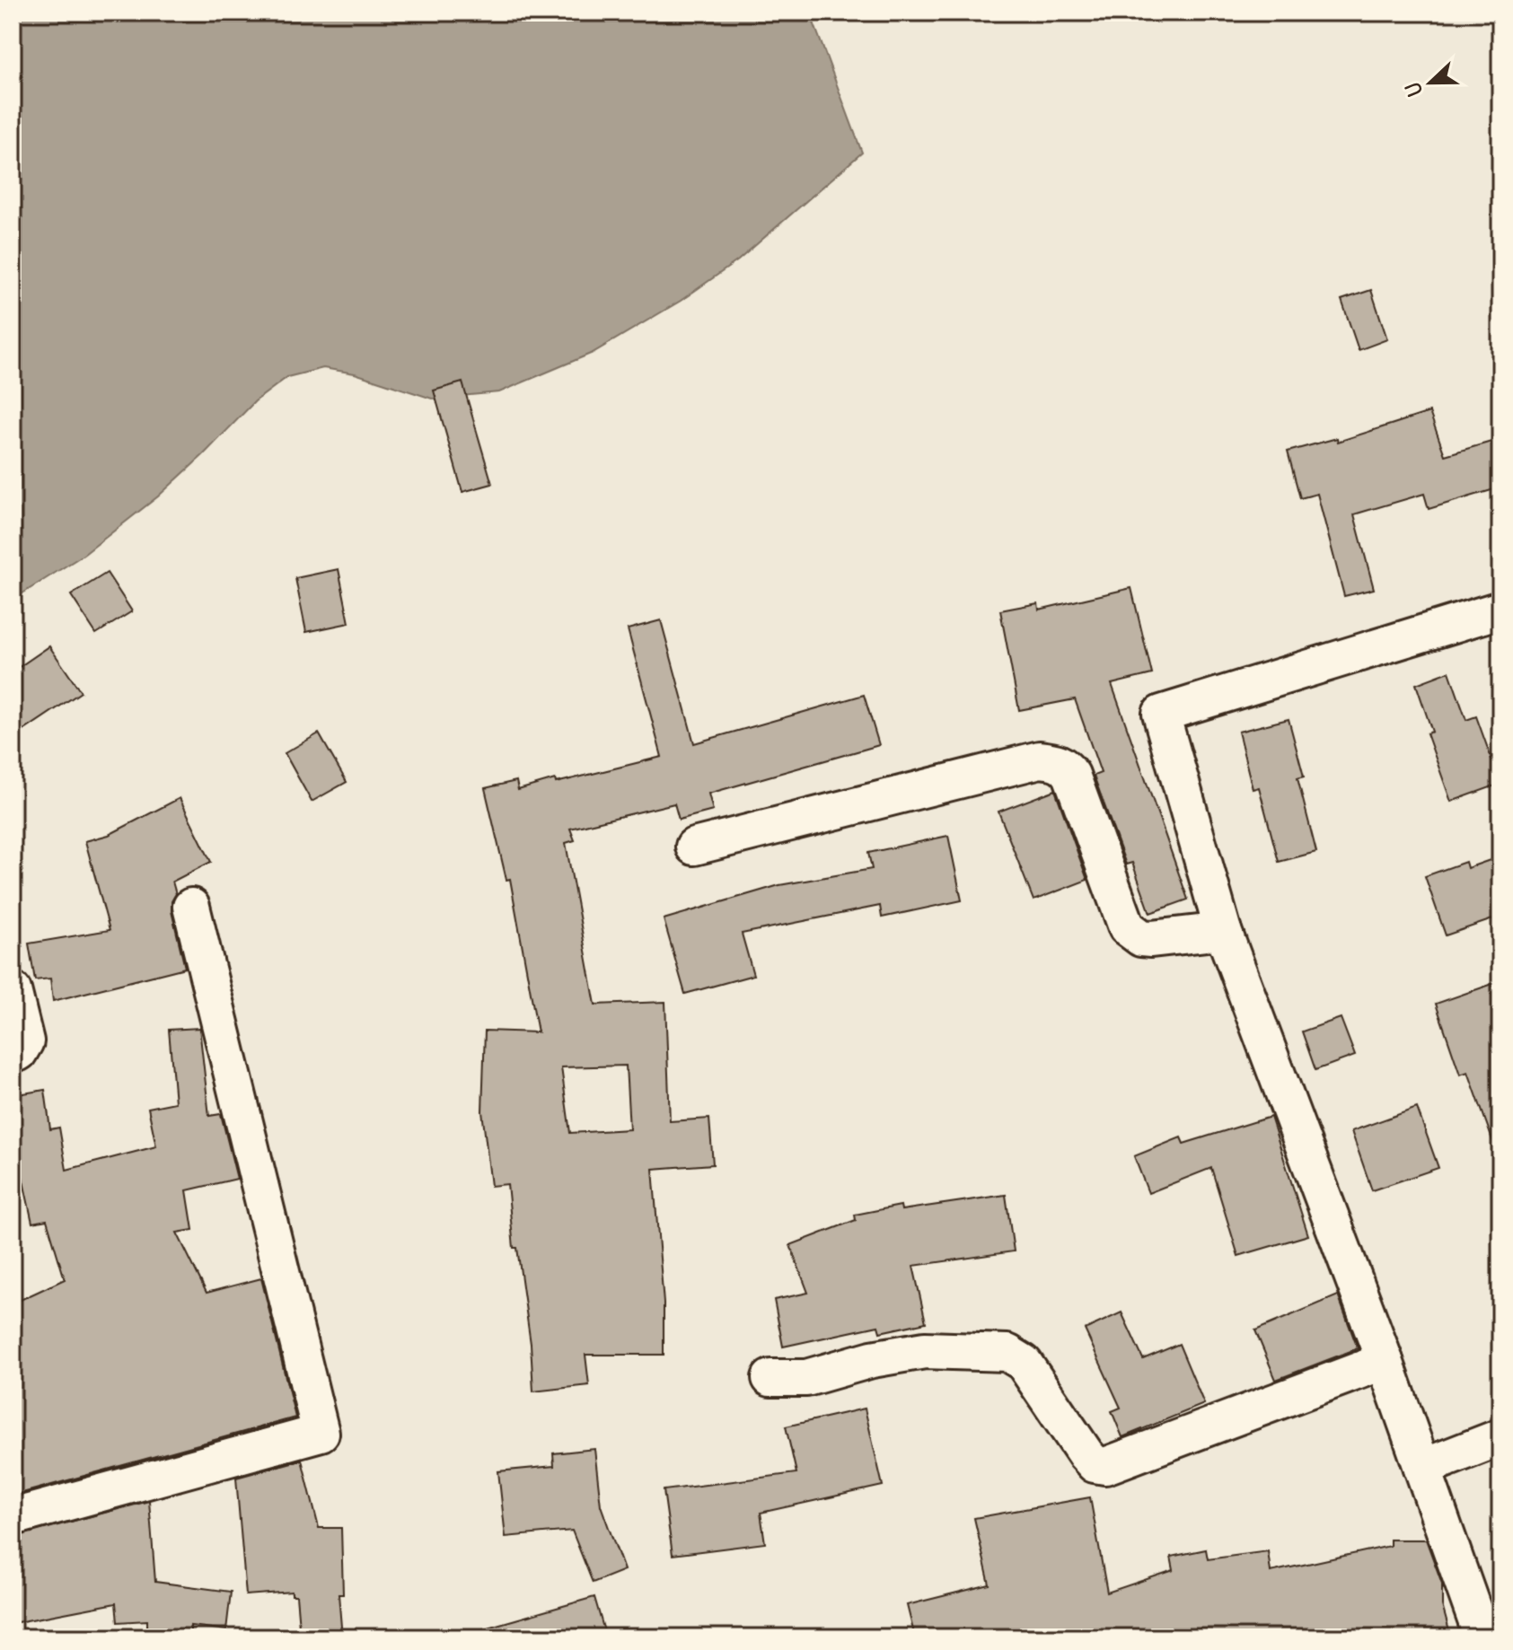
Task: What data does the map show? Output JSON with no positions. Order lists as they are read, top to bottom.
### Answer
{
  "north": "left"
}
